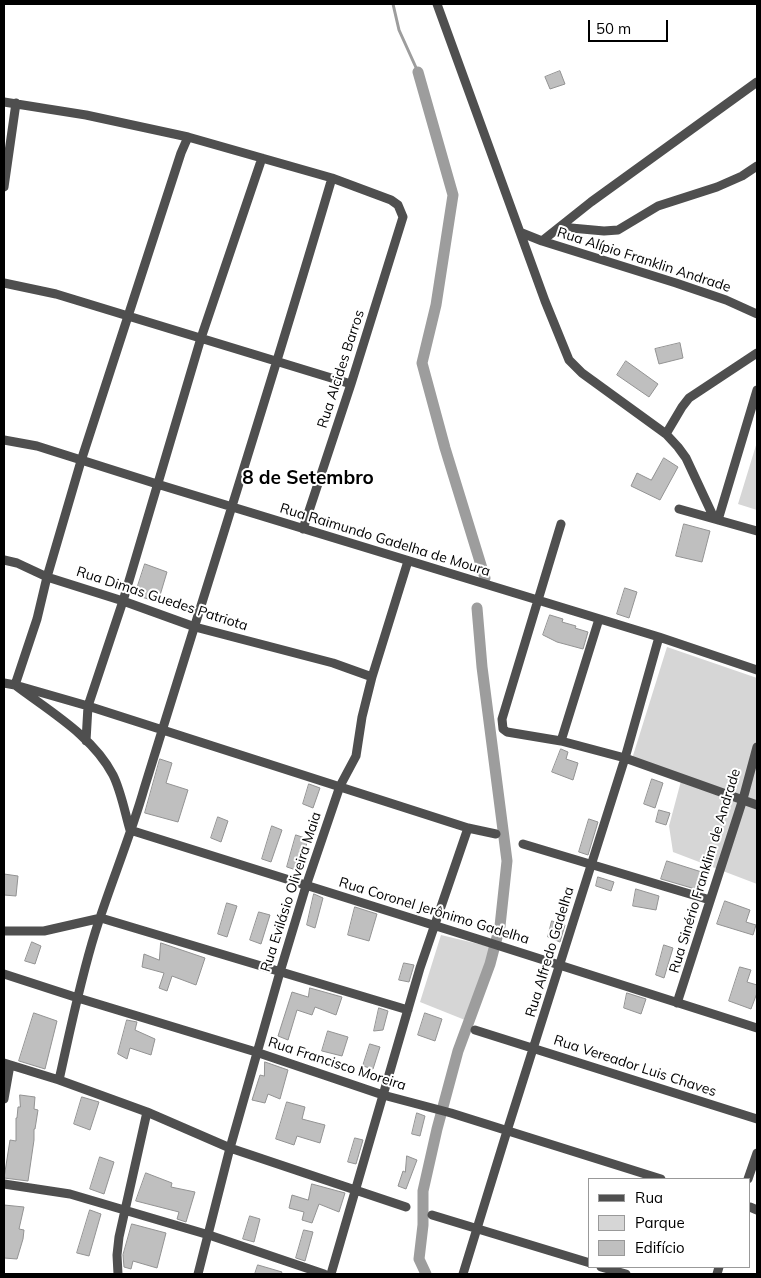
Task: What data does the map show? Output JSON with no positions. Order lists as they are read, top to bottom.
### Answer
{
  "streets": {
    "street": [
      "Rua Alípio Franklin Andrade",
      "Rua Alcides Barros",
      "Rua Raimundo Gadelha de Moura",
      "Rua Dimas Guedes Patriota",
      "Rua Sinério Franklim de Andrade",
      "Rua Evilásio Oliveira Maia",
      "Rua Coronel Jerônimo Gadelha",
      "Rua Alfredo Gadelha",
      "Rua Francisco Moreira",
      "Rua Vereador Luis Chaves"
    ]
  },
  "crossings": [
    ["Rua Alcides Barros", "Rua Raimundo Gadelha de Moura"],
    ["Rua Raimundo Gadelha de Moura", "Rua Evilásio Oliveira Maia"],
    ["Rua Raimundo Gadelha de Moura", "Rua Alfredo Gadelha"],
    ["Rua Dimas Guedes Patriota", "Rua Evilásio Oliveira Maia"],
    ["Rua Sinério Franklim de Andrade", "Rua Coronel Jerônimo Gadelha"],
    ["Rua Evilásio Oliveira Maia", "Rua Coronel Jerônimo Gadelha"],
    ["Rua Evilásio Oliveira Maia", "Rua Francisco Moreira"],
    ["Rua Coronel Jerônimo Gadelha", "Rua Alfredo Gadelha"],
    ["Rua Alfredo Gadelha", "Rua Francisco Moreira"],
    ["Rua Alfredo Gadelha", "Rua Vereador Luis Chaves"]
  ],
  "districts": ["8 de Setembro"],
  "legend": ["Rua", "Parque", "Edifício"],
  "scale_bar": "50 m"
}
